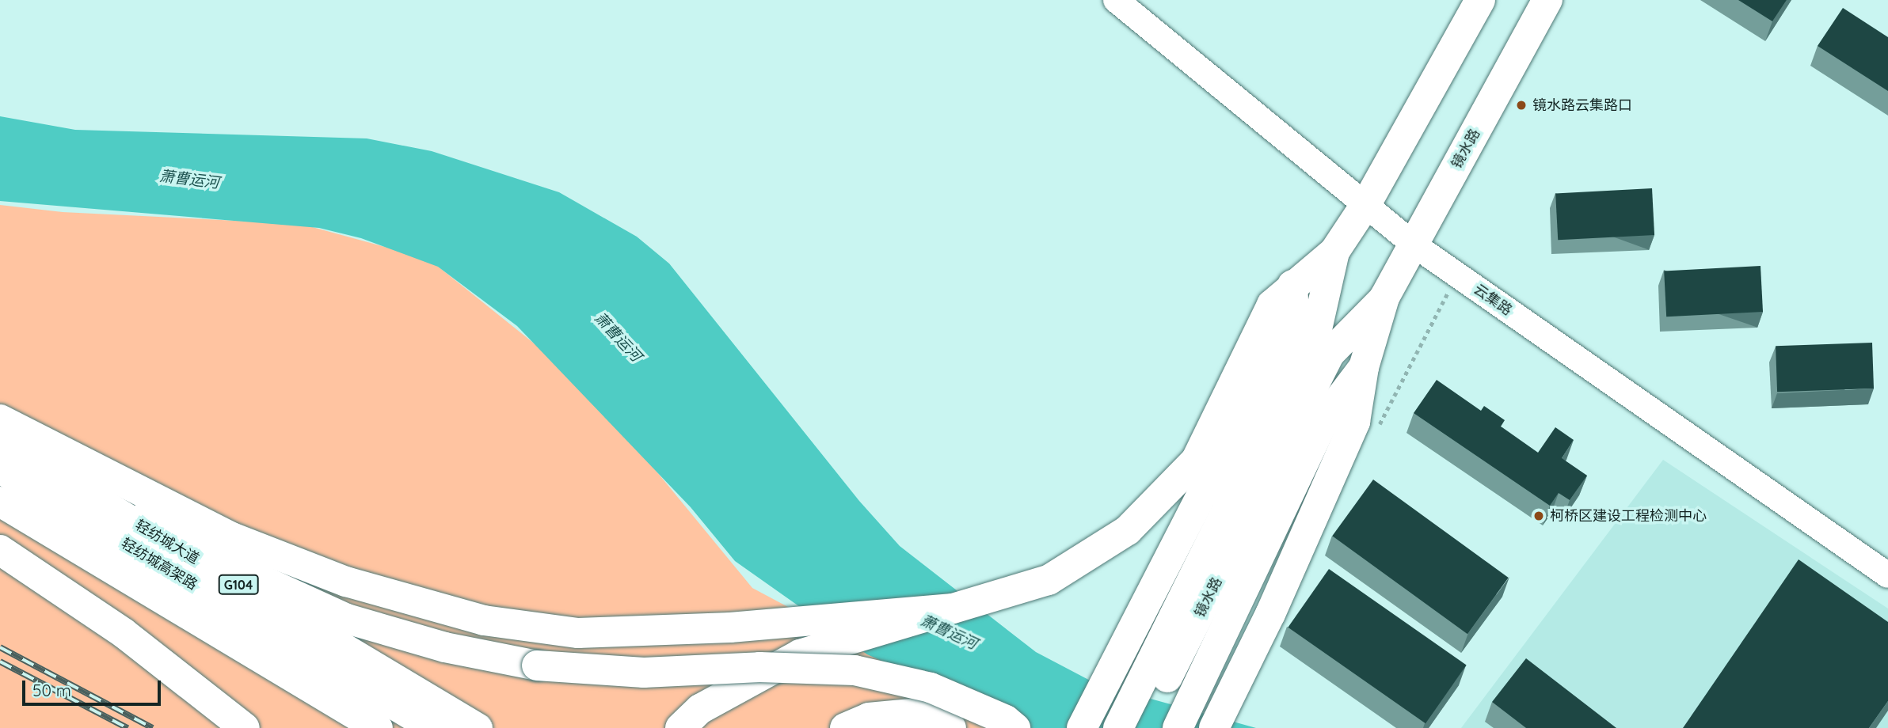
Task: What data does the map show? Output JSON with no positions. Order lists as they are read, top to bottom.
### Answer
{
  "streets": {
    "main road": [
      "镜水路",
      "轻纺城大道",
      "轻纺城高架路",
      "G104"
    ],
    "street": ["云集路"]
  },
  "crossings": [
    ["镜水路", "云集路"]
  ],
  "water": ["萧曹运河"],
  "places": ["镜水路云集路口", "柯桥区建设工程检测中心"],
  "scale_bar": "50 m"
}
